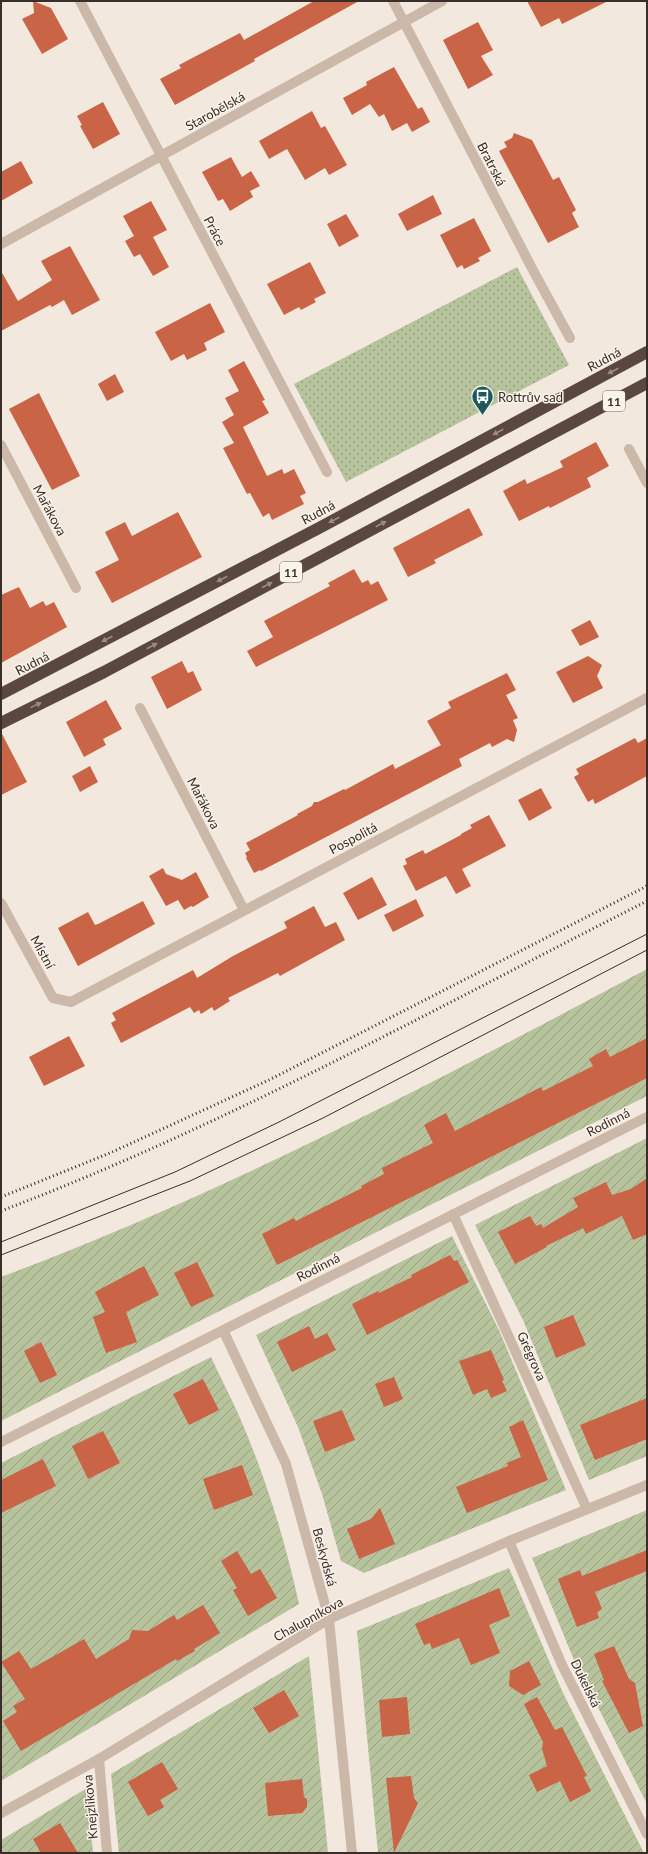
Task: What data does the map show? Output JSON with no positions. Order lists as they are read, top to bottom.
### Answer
{
  "streets": {
    "highway": ["Rudná", "11"],
    "street": [
      "Starobělská",
      "Bratrská",
      "Práce",
      "Mařákova",
      "Pospolitá",
      "Místní",
      "Rodinná",
      "Grégrova",
      "Beskydská",
      "Chalupníkova",
      "Dukelská",
      "Knejzlíkova"
    ]
  },
  "crossings": [
    ["Starobělská", "Bratrská"],
    ["Starobělská", "Práce"],
    ["Mařákova", "Pospolitá"],
    ["Pospolitá", "Místní"],
    ["Rodinná", "Grégrova"],
    ["Rodinná", "Beskydská"],
    ["Grégrova", "Chalupníkova"],
    ["Beskydská", "Chalupníkova"],
    ["Chalupníkova", "Dukelská"],
    ["Chalupníkova", "Knejzlíkova"]
  ],
  "places": {
    "bus stop": ["Rottrův sad"]
  }
}
